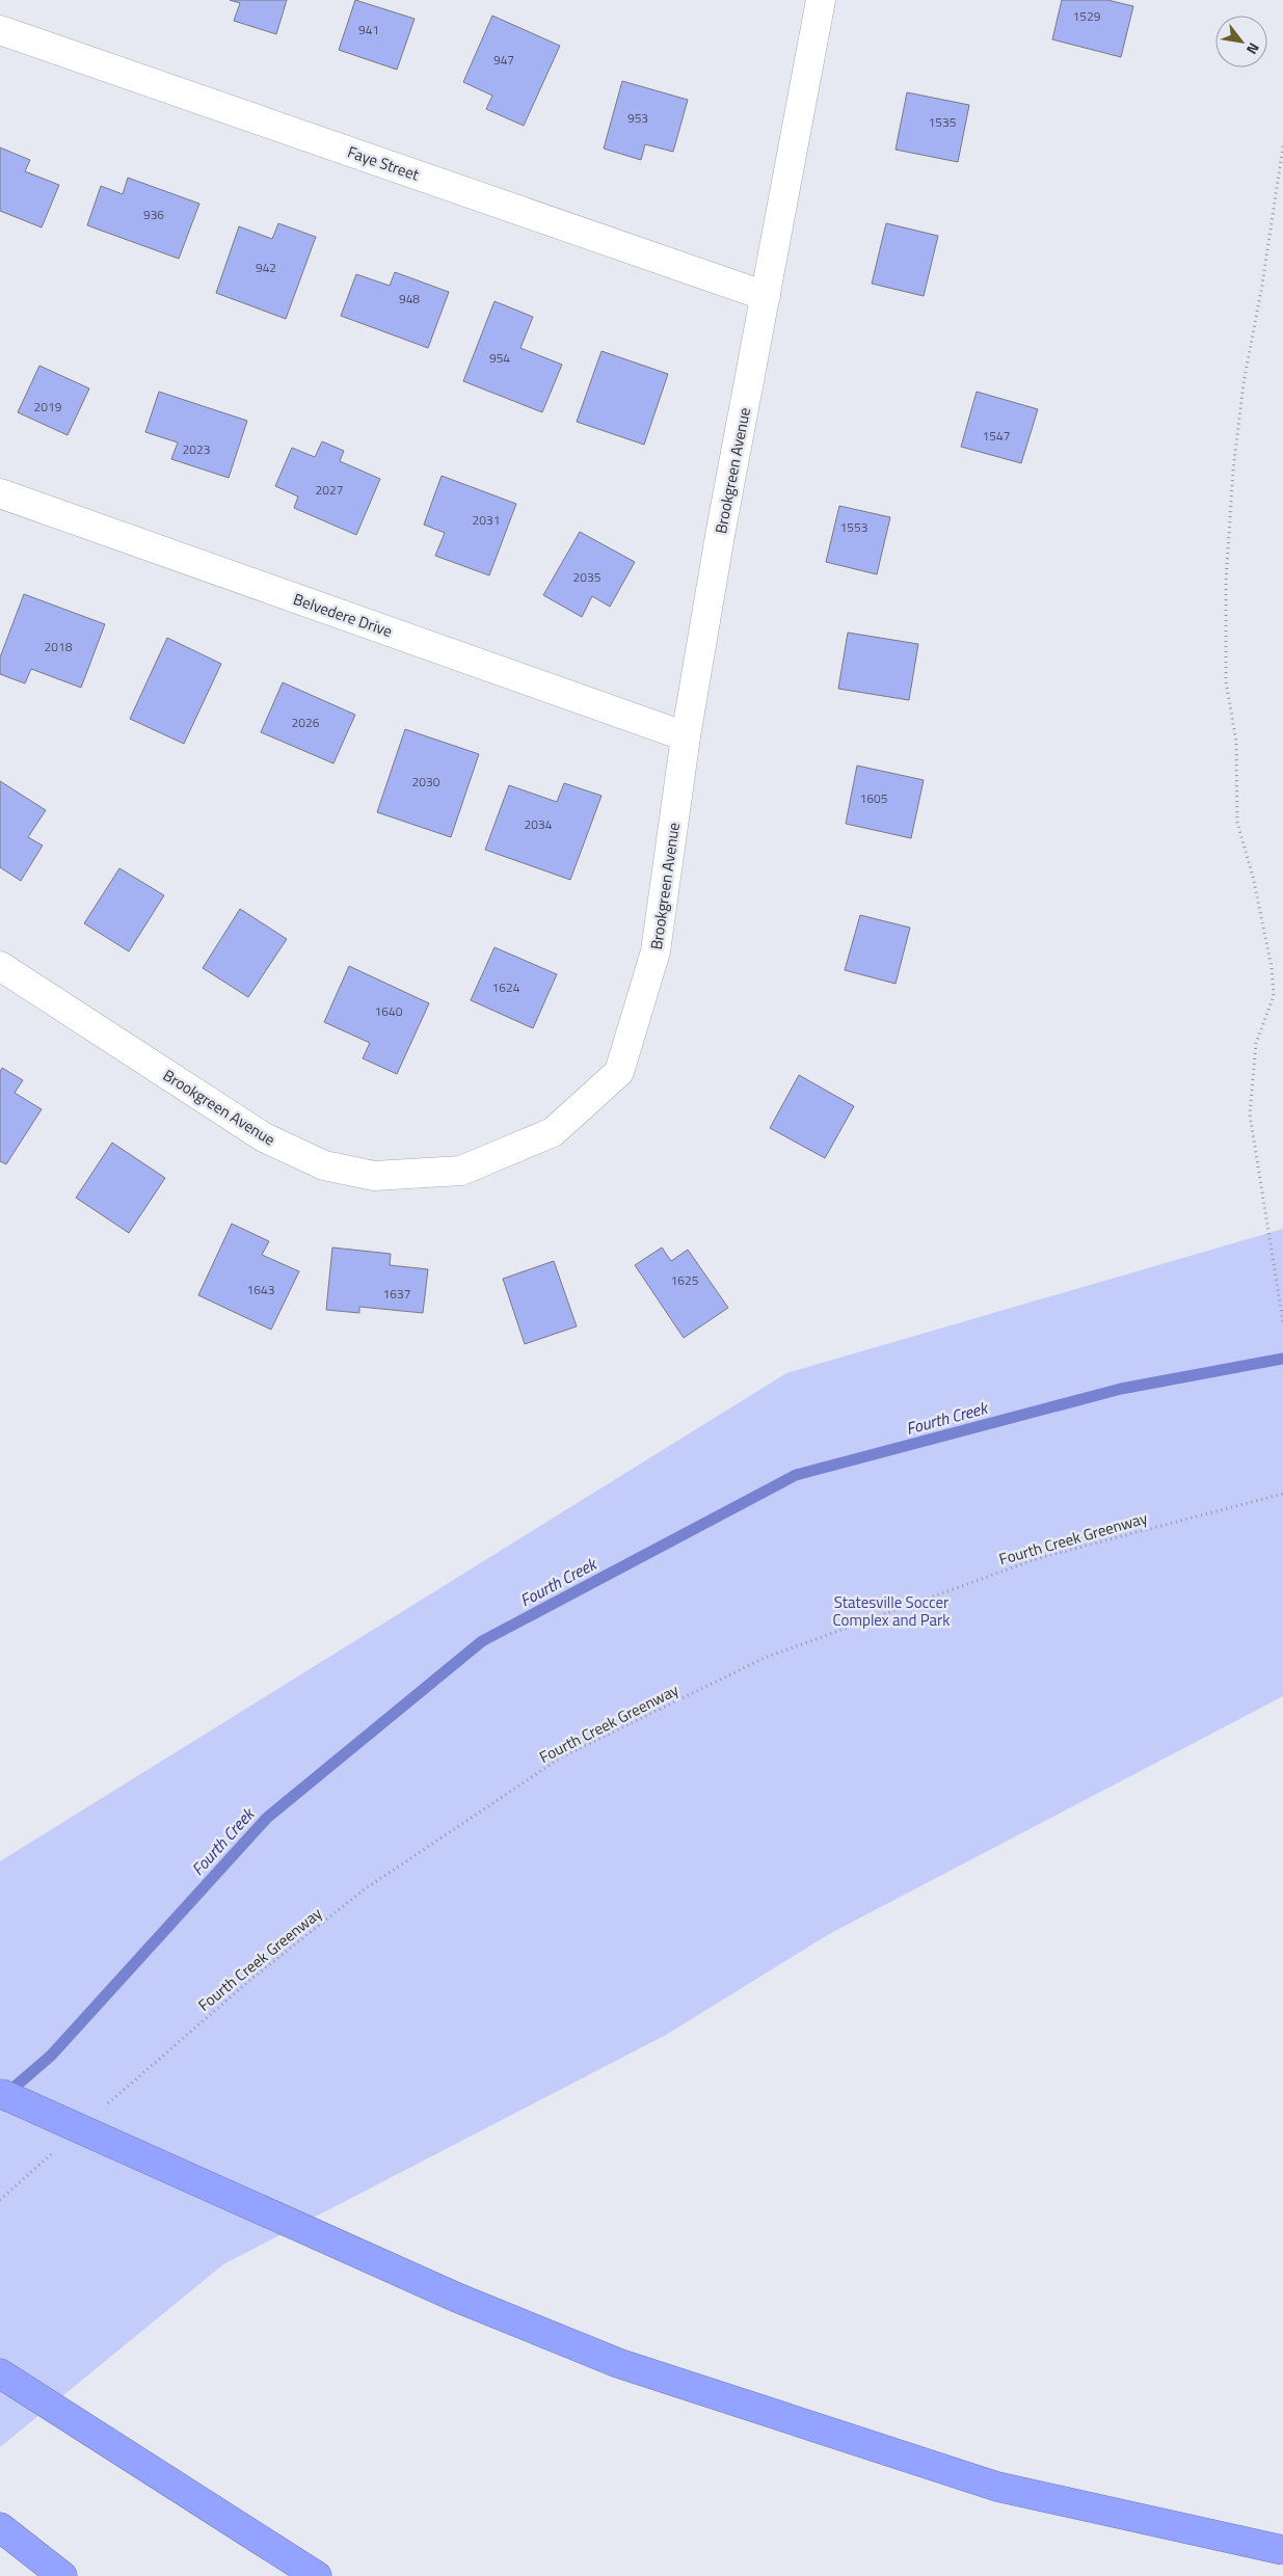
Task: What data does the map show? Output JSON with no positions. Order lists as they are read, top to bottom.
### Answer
{
  "streets": {
    "street": ["Faye Street", "Brookgreen Avenue", "Belvedere Drive"],
    "path": ["Fourth Creek Greenway"]
  },
  "crossings": [
    ["Faye Street", "Brookgreen Avenue"],
    ["Brookgreen Avenue", "Belvedere Drive"]
  ],
  "water": ["Fourth Creek"],
  "parks": ["Statesville Soccer Complex and Park"],
  "house_numbers": [
    "1529",
    "941",
    "947",
    "953",
    "1535",
    "936",
    "942",
    "948",
    "954",
    "2019",
    "1547",
    "2023",
    "2027",
    "2031",
    "1553",
    "2035",
    "2018",
    "2026",
    "2030",
    "1605",
    "2034",
    "1624",
    "1640",
    "1625",
    "1643",
    "1637"
  ],
  "north": "bottom right"
}
